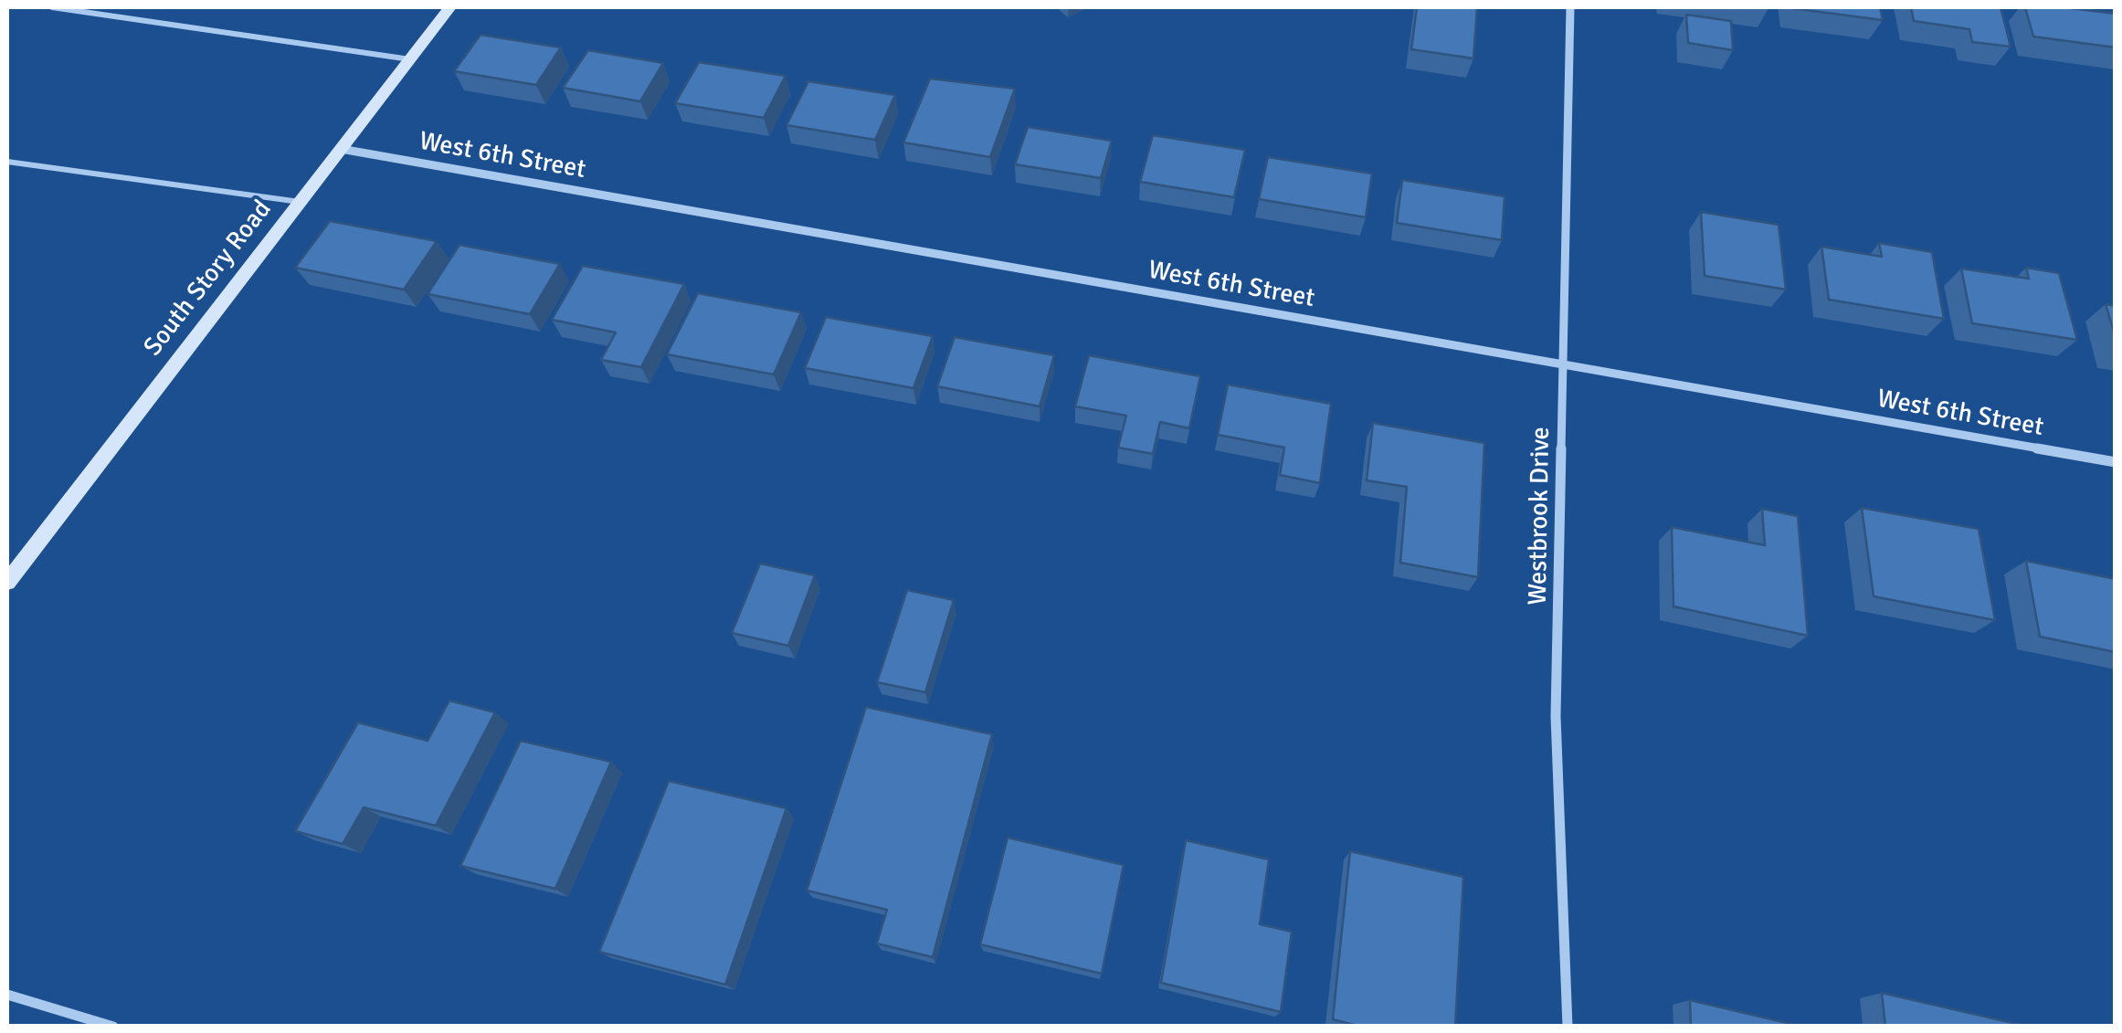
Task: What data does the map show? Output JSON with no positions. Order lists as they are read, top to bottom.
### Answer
{
  "streets": {
    "main road": ["South Story Road"],
    "street": ["West 6th Street", "Westbrook Drive"]
  },
  "crossings": [
    ["West 6th Street", "South Story Road"],
    ["West 6th Street", "Westbrook Drive"]
  ]
}
